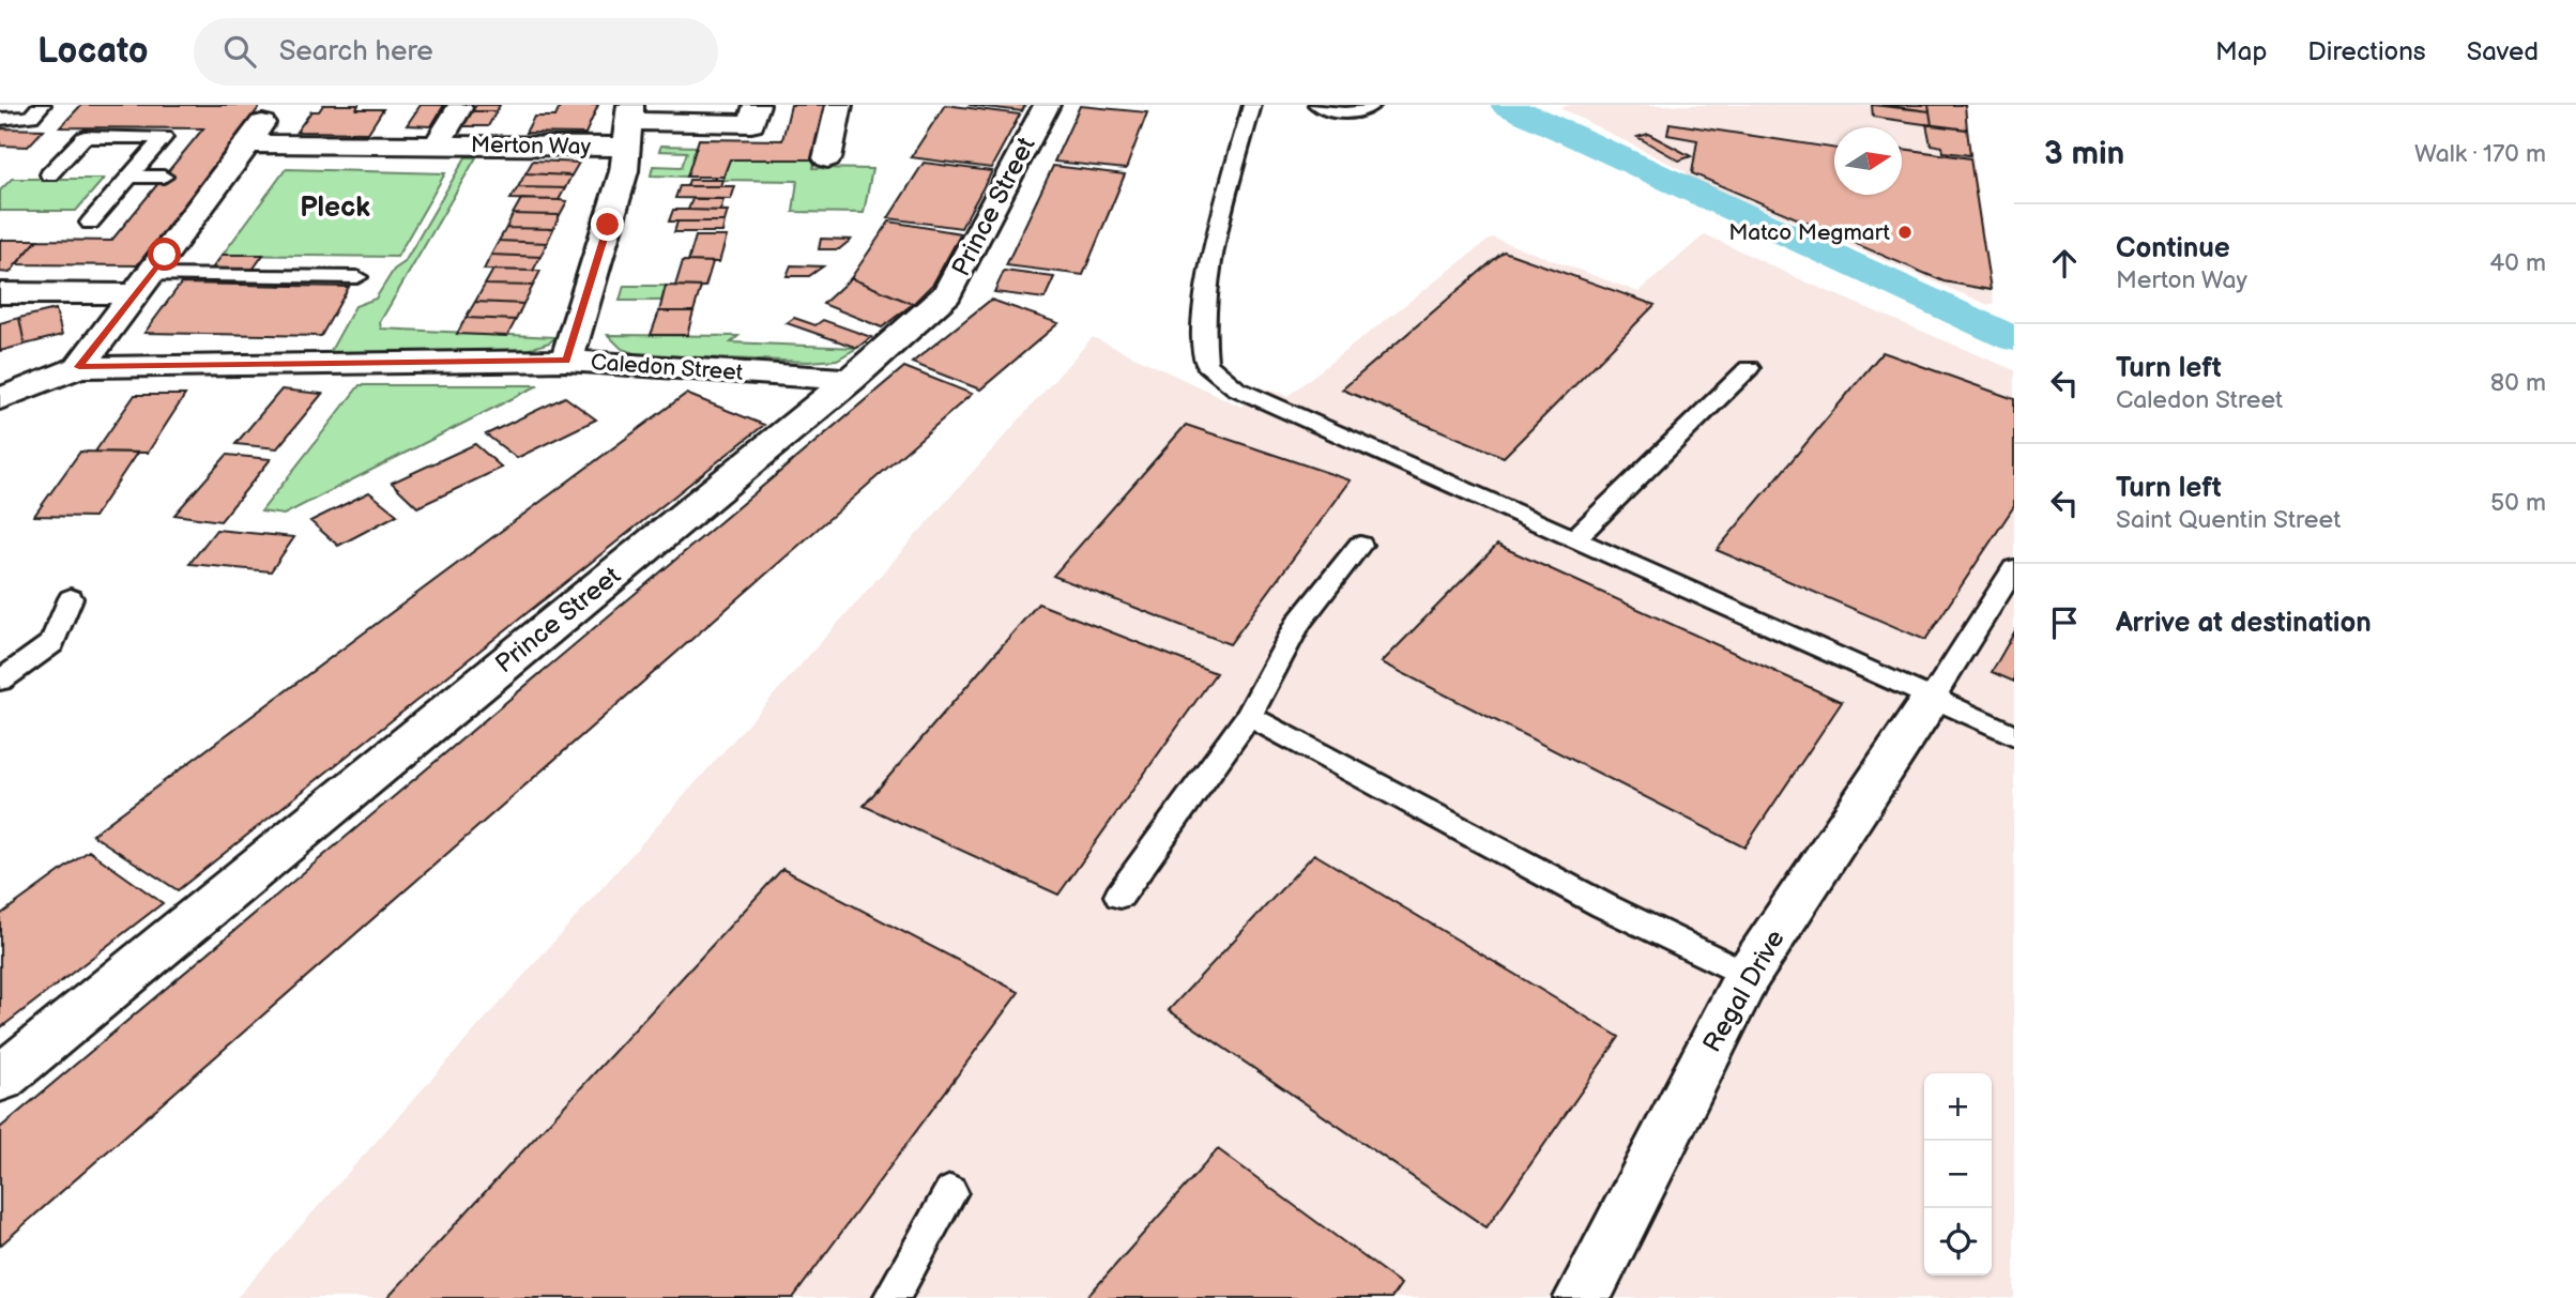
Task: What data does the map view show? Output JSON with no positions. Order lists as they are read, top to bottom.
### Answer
{
  "streets": {
    "street": [
      "Merton Way",
      "Prince Street",
      "Caledon Street",
      "Regal Drive"
    ]
  },
  "crossings": [
    ["Merton Way", "Caledon Street"],
    ["Prince Street", "Caledon Street"]
  ],
  "districts": ["Pleck"],
  "places": ["Matco Megmart"],
  "north": "right",
  "page": {
    "header": "Locato",
    "search": "Search here",
    "nav": ["Map", "Directions", "Saved"],
    "heading": ["3 min", "Walk · 170 m"],
    "list": [
      ["Continue", "Merton Way", "40 m"],
      ["Turn left", "Caledon Street", "80 m"],
      ["Turn left", "Saint Quentin Street", "50 m"],
      "Arrive at destination"
    ],
    "map_buttons": ["+", "−"]
  }
}
